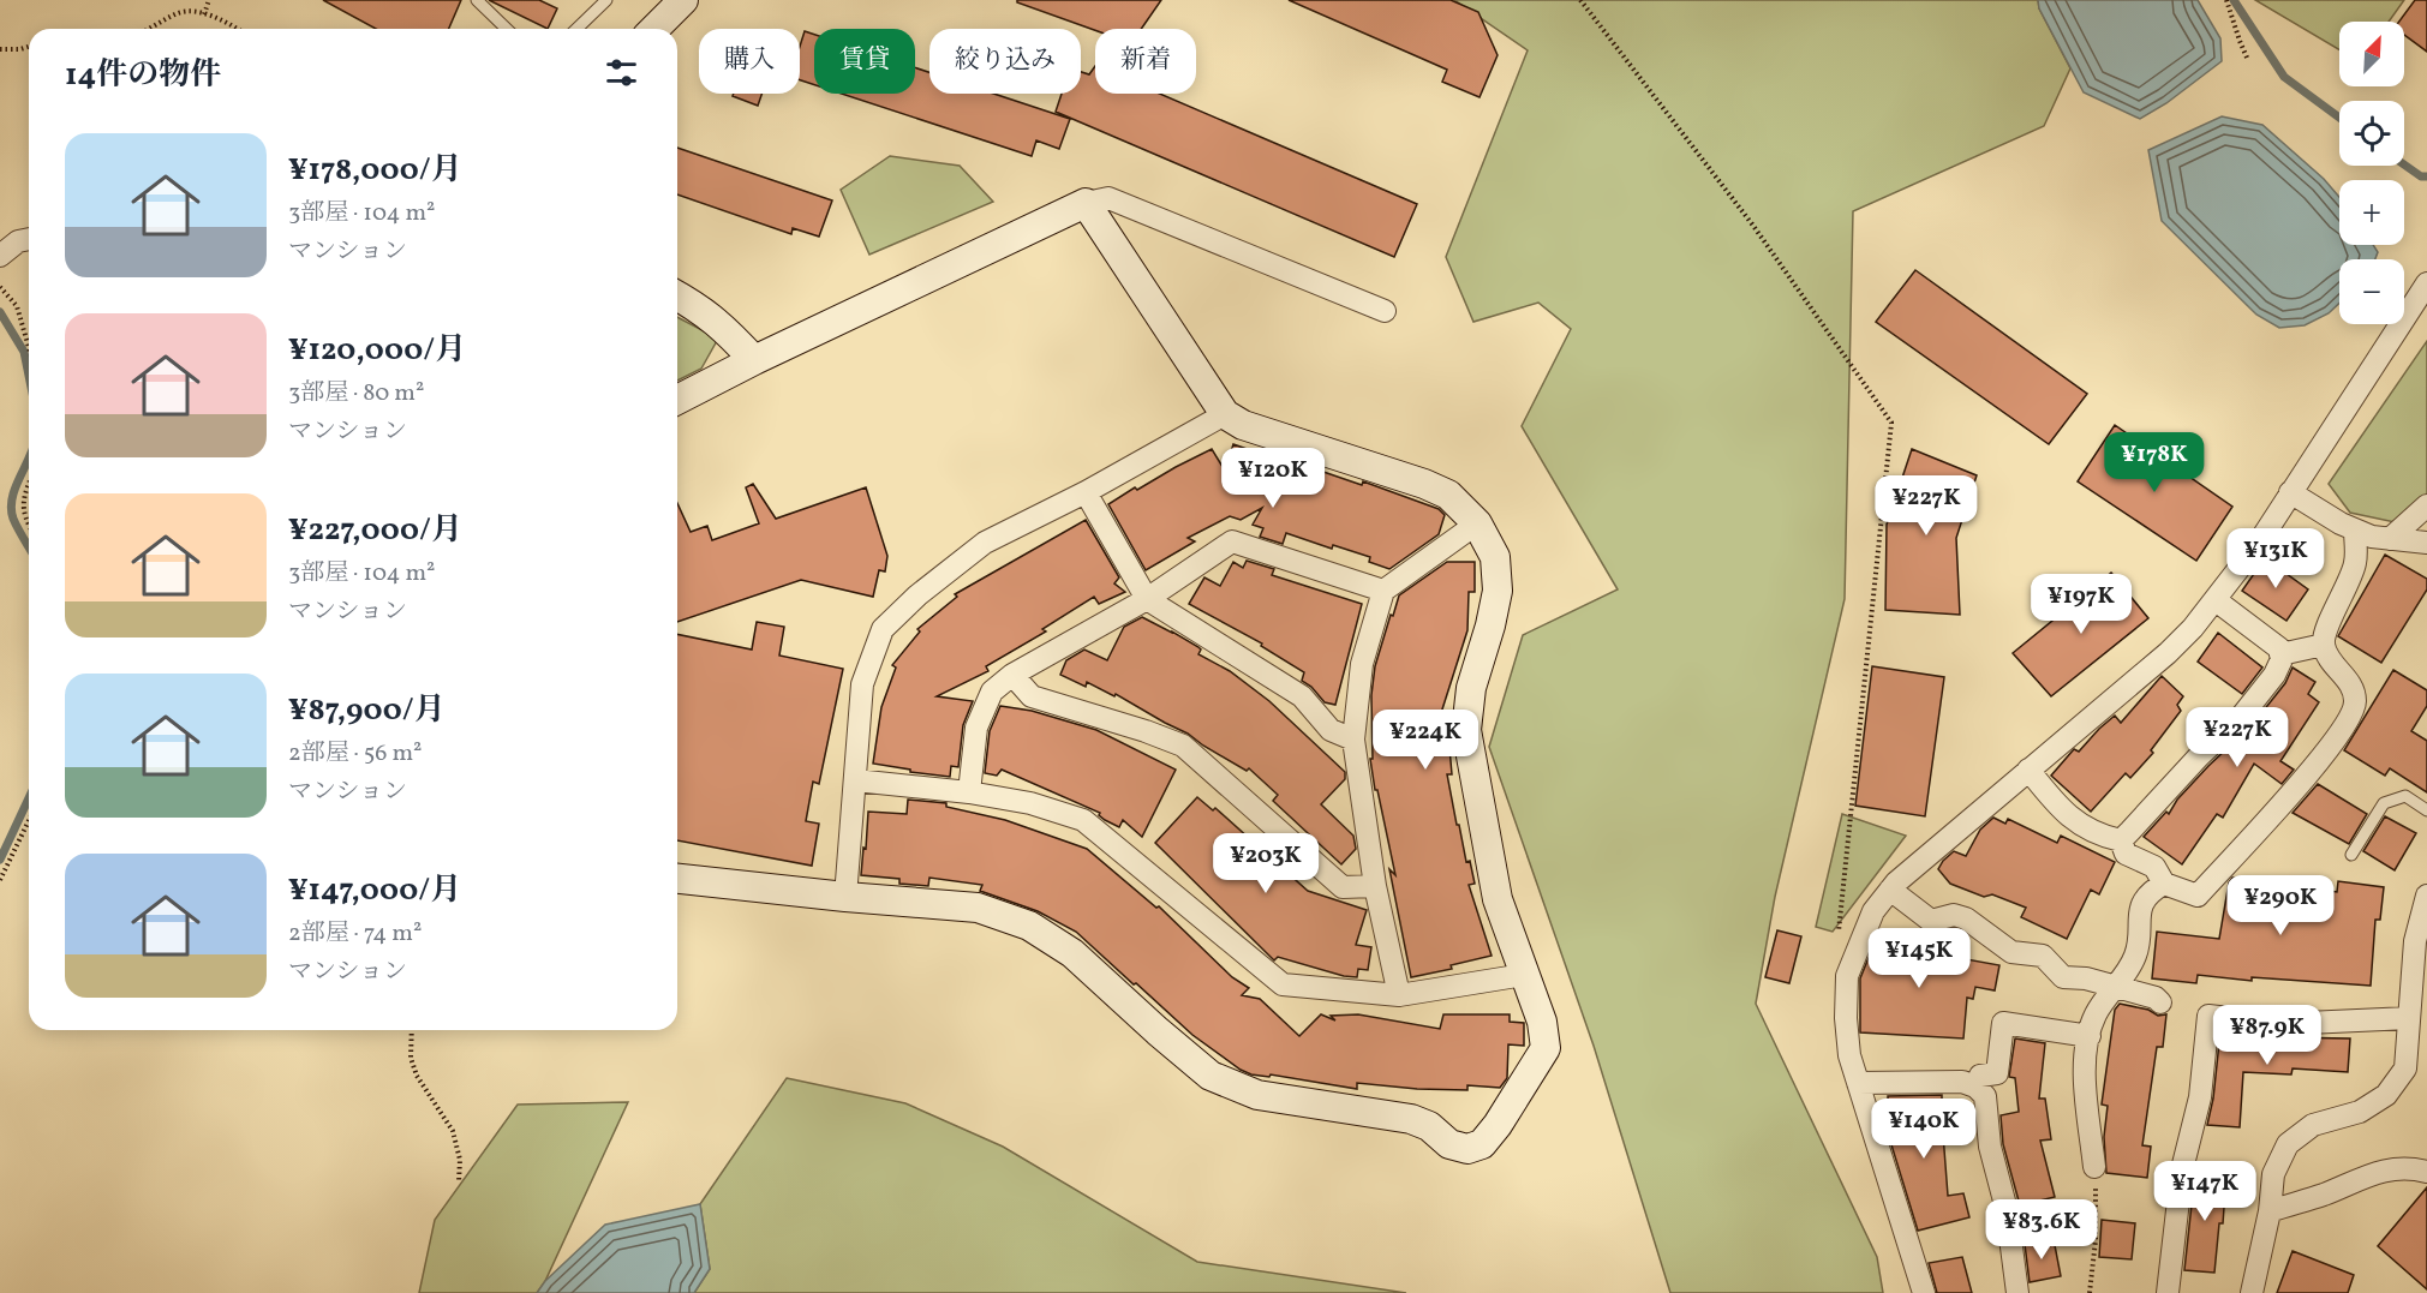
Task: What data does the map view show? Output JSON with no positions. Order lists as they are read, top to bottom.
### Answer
{
  "north": "top right",
  "page": {
    "map_buttons": ["+", "−"],
    "chip": [
      "購入",
      "賃貸",
      "絞り込み",
      "新着"
    ],
    "heading": "14件の物件",
    "list": [
      {
        "name": "¥178,000/月",
        "note": "3部屋 · 104 m² · マンション"
      },
      {
        "name": "¥120,000/月",
        "note": "3部屋 · 80 m² · マンション"
      },
      {
        "name": "¥227,000/月",
        "note": "3部屋 · 104 m² · マンション"
      },
      {
        "name": "¥87,900/月",
        "note": "2部屋 · 56 m² · マンション"
      },
      {
        "name": "¥147,000/月",
        "note": "2部屋 · 74 m² · マンション"
      }
    ],
    "price": [
      "¥178K",
      "¥120K",
      "¥227K",
      "¥131K",
      "¥197K",
      "¥227K",
      "¥224K",
      "¥203K",
      "¥290K",
      "¥145K",
      "¥87.9K",
      "¥140K",
      "¥147K",
      "¥83.6K"
    ]
  }
}
